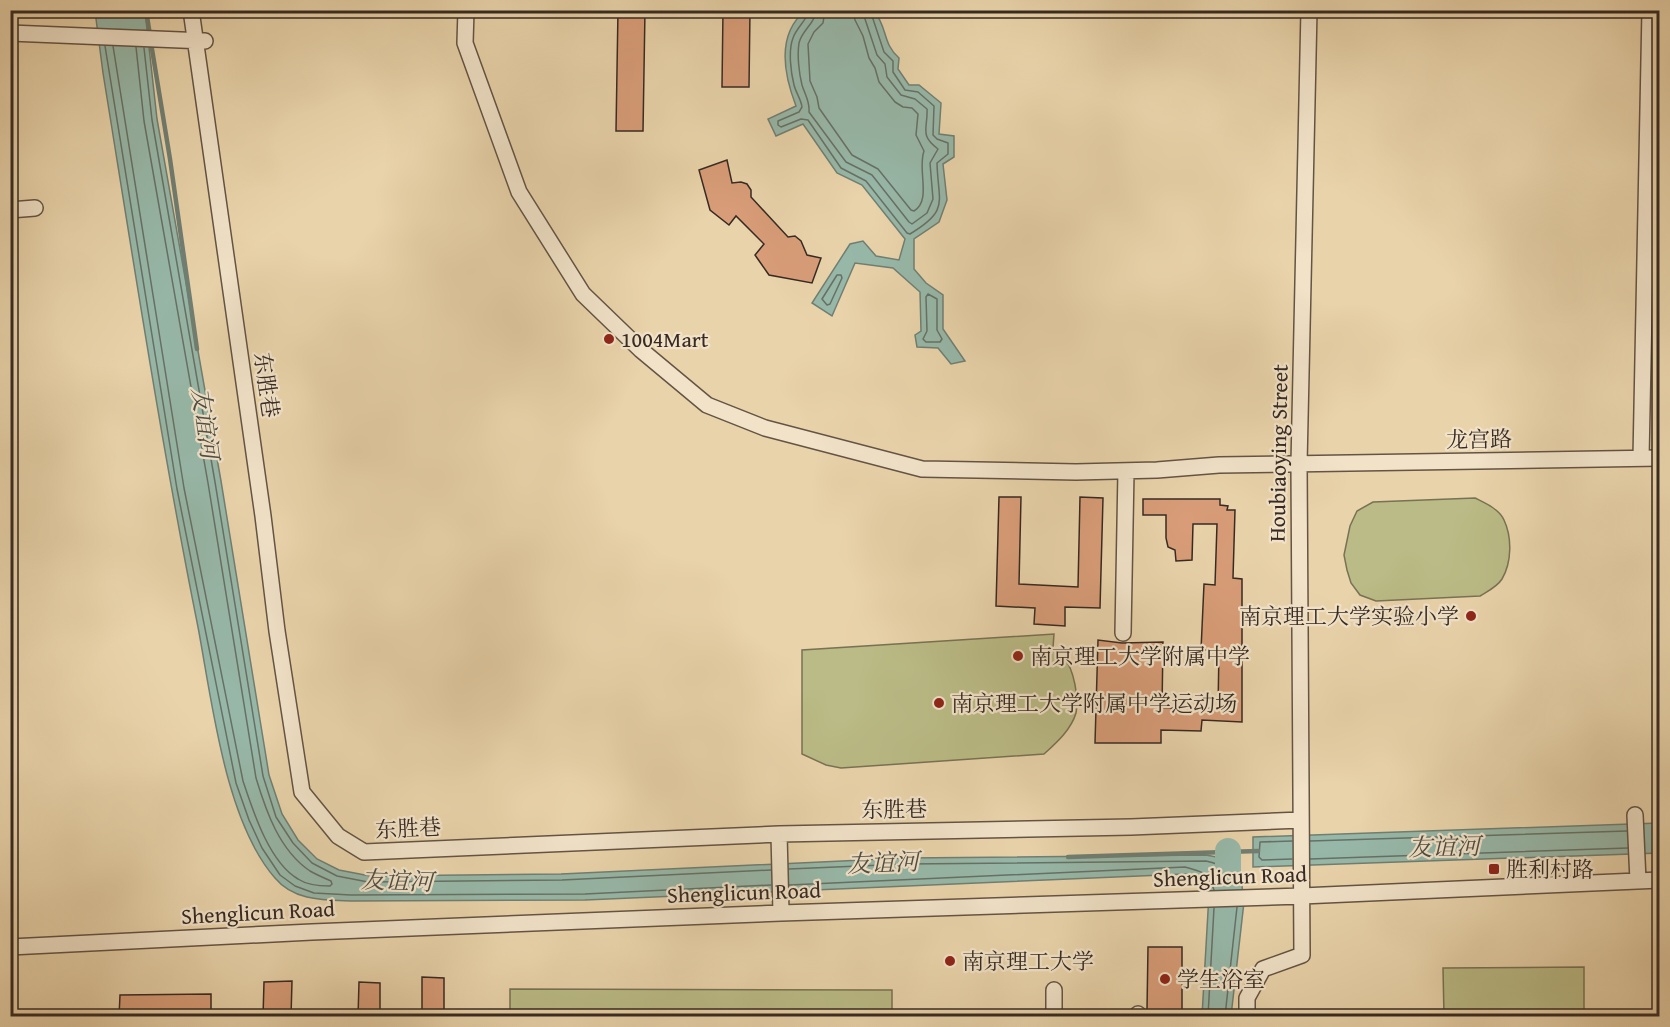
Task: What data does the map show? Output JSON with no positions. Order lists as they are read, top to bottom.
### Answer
{
  "streets": {
    "street": [
      "东胜巷",
      "龙宫路",
      "Houbiaoying Street",
      "Shenglicun Road"
    ]
  },
  "crossings": [
    ["东胜巷", "Houbiaoying Street"],
    ["龙宫路", "Houbiaoying Street"],
    ["Houbiaoying Street", "Shenglicun Road"]
  ],
  "water": ["友谊河"],
  "places": {
    "other": [
      "1004Mart",
      "南京理工大学实验小学",
      "南京理工大学附属中学",
      "南京理工大学附属中学运动场",
      "南京理工大学",
      "学生浴室"
    ],
    "transit": ["胜利村路"]
  }
}
